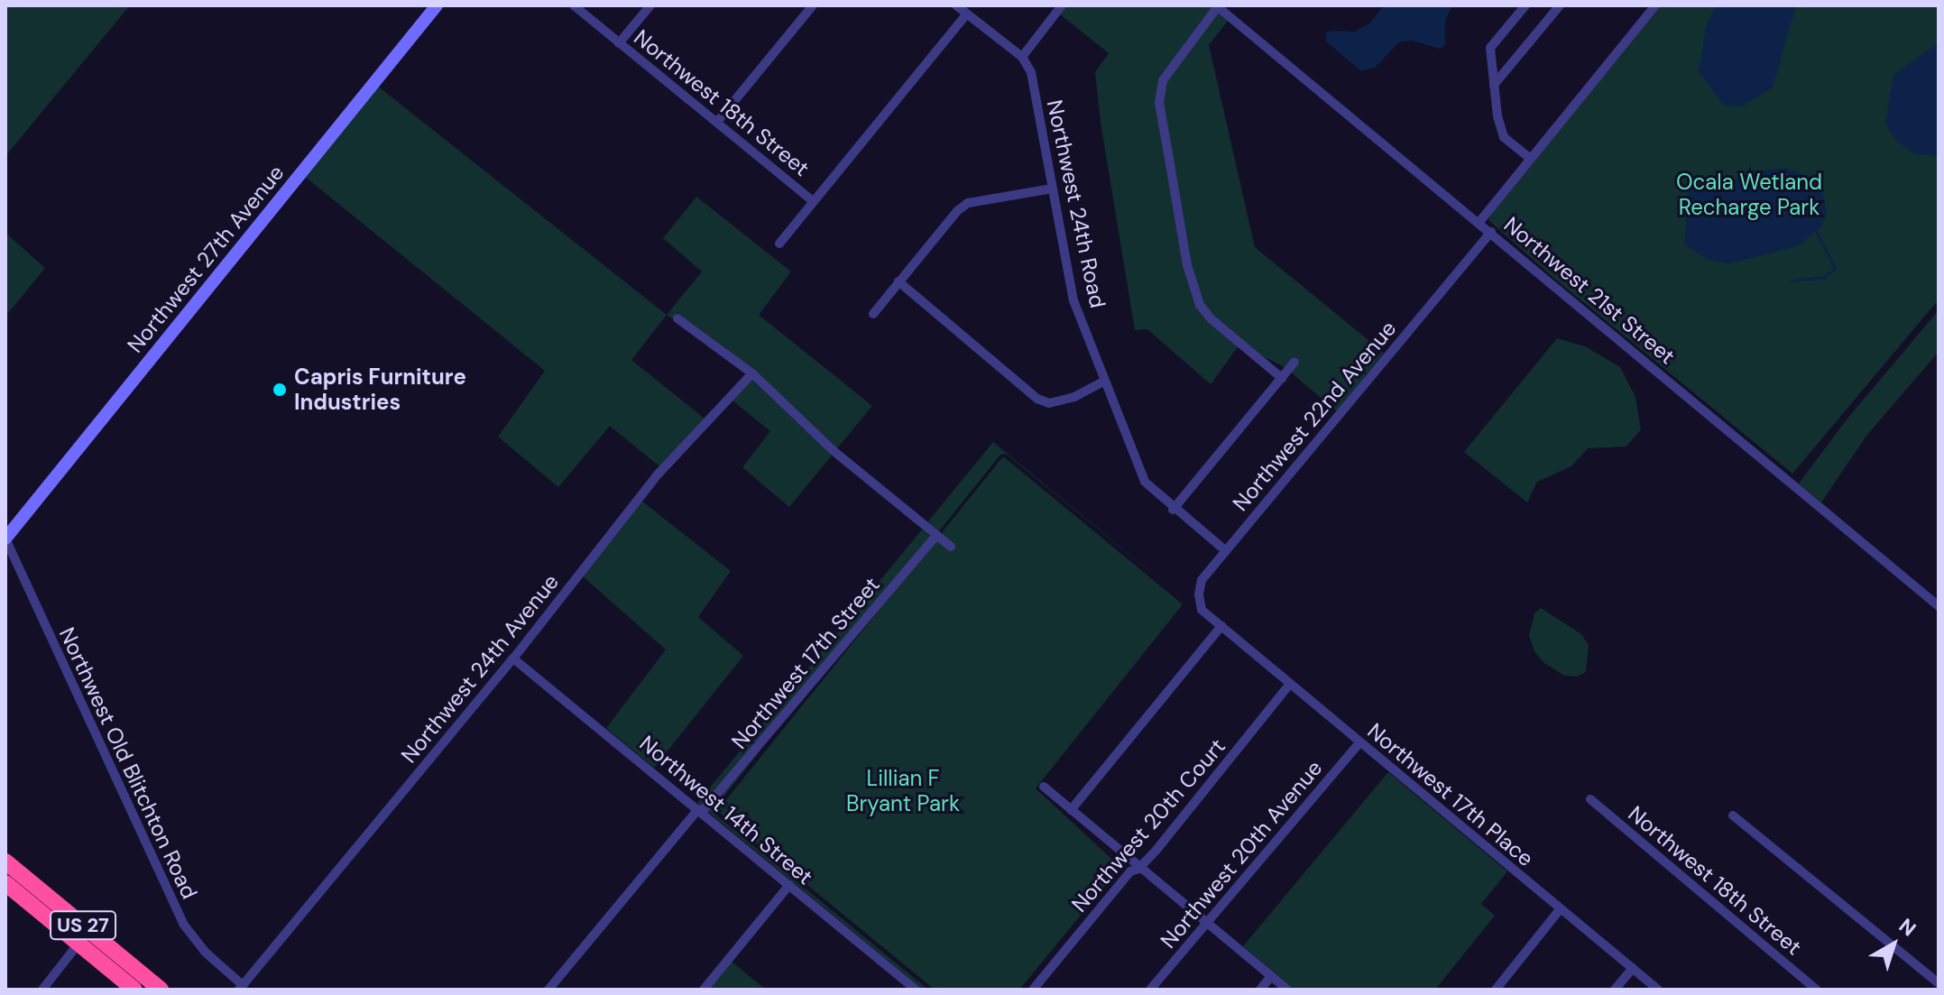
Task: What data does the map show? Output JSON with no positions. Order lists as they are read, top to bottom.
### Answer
{
  "streets": {
    "highway": ["US 27"],
    "street": [
      "Northwest 18th Street",
      "Northwest 24th Road",
      "Northwest 27th Avenue",
      "Northwest 21st Street",
      "Northwest 22nd Avenue",
      "Northwest 17th Street",
      "Northwest 24th Avenue",
      "Northwest Old Blitchton Road",
      "Northwest 17th Place",
      "Northwest 14th Street",
      "Northwest 20th Court",
      "Northwest 20th Avenue"
    ]
  },
  "crossings": [
    ["Northwest 24th Road", "Northwest 22nd Avenue"],
    ["Northwest 27th Avenue", "Northwest Old Blitchton Road"],
    ["Northwest 21st Street", "Northwest 22nd Avenue"],
    ["Northwest 22nd Avenue", "Northwest 17th Place"],
    ["Northwest 17th Street", "Northwest 14th Street"],
    ["Northwest 24th Avenue", "Northwest Old Blitchton Road"],
    ["Northwest 24th Avenue", "Northwest 14th Street"],
    ["Northwest 17th Place", "Northwest 20th Court"],
    ["Northwest 17th Place", "Northwest 20th Avenue"]
  ],
  "parks": ["Ocala Wetland Recharge Park", "Lillian F Bryant Park"],
  "places": ["Capris Furniture Industries"],
  "north": "top right"
}
